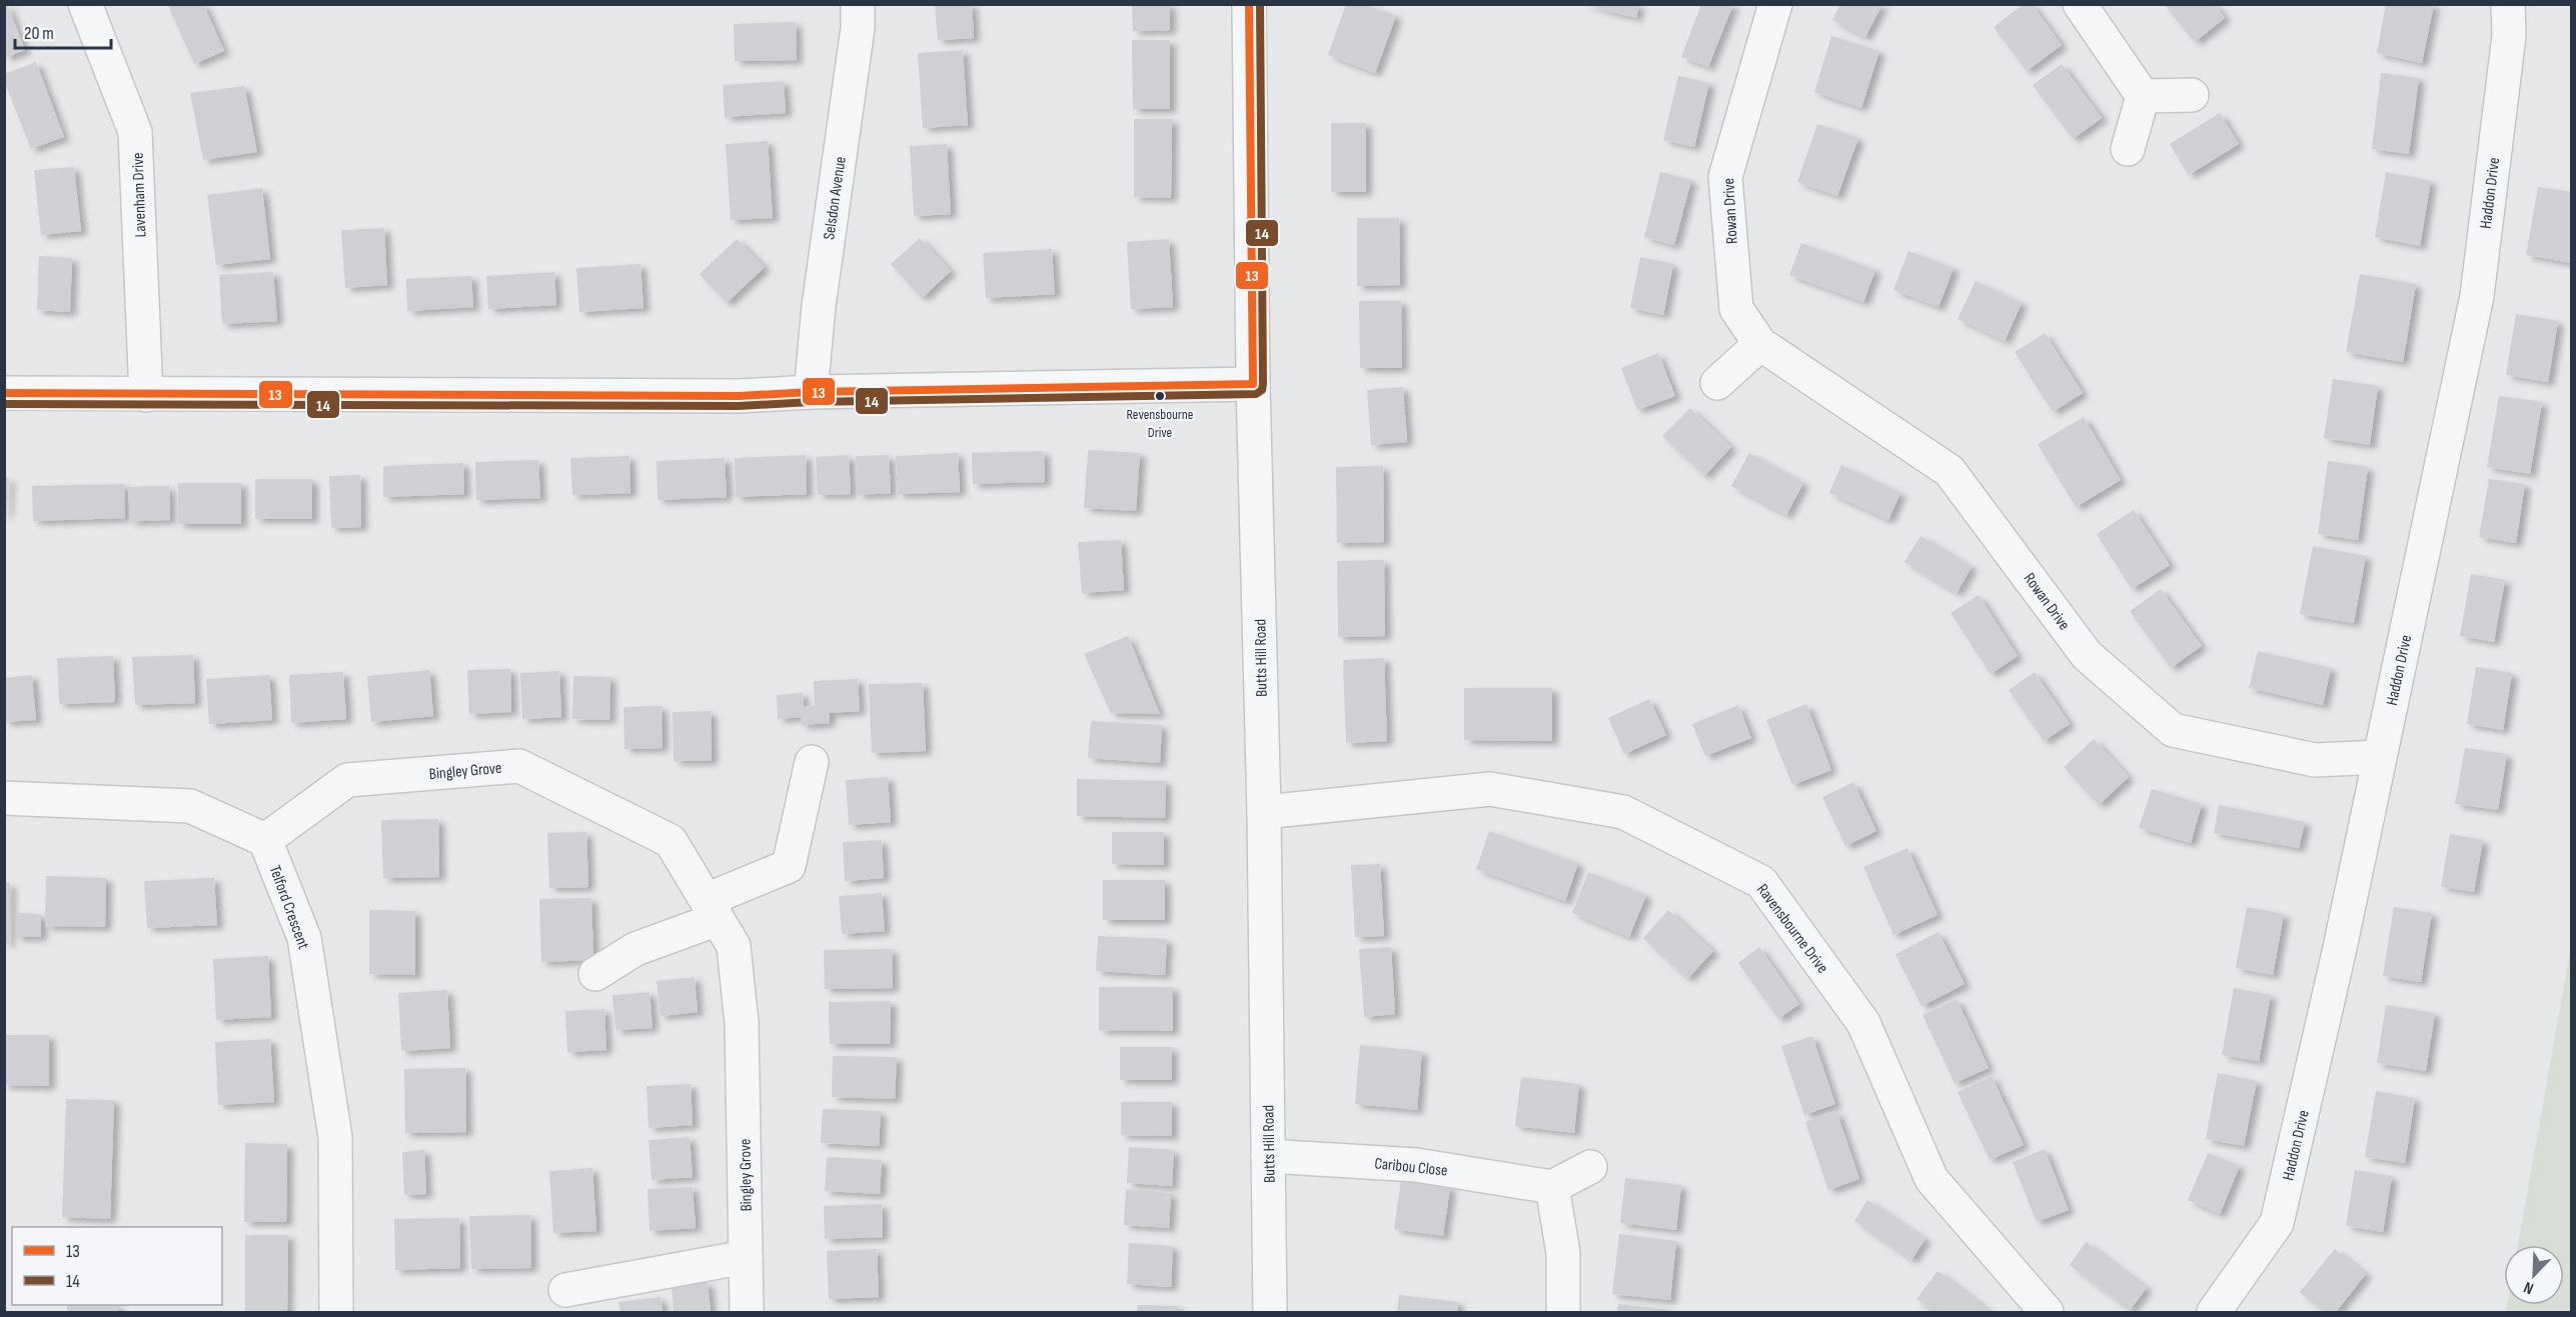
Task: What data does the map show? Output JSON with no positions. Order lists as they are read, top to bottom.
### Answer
{
  "streets": {
    "street": [
      "Haddon Drive",
      "Lavenham Drive",
      "Selsdon Avenue",
      "Rowan Drive",
      "Butts Hill Road",
      "Bingley Grove",
      "Telford Crescent",
      "Ravensbourne Drive",
      "Caribou Close"
    ]
  },
  "crossings": [
    ["Haddon Drive", "Rowan Drive"],
    ["Butts Hill Road", "Ravensbourne Drive"],
    ["Butts Hill Road", "Caribou Close"],
    ["Bingley Grove", "Telford Crescent"]
  ],
  "places": ["Revensbourne Drive"],
  "lines": ["transit line 13", "transit line 14"],
  "legend": ["13", "14"],
  "scale_bar": "20 m",
  "north": "bottom left"
}
